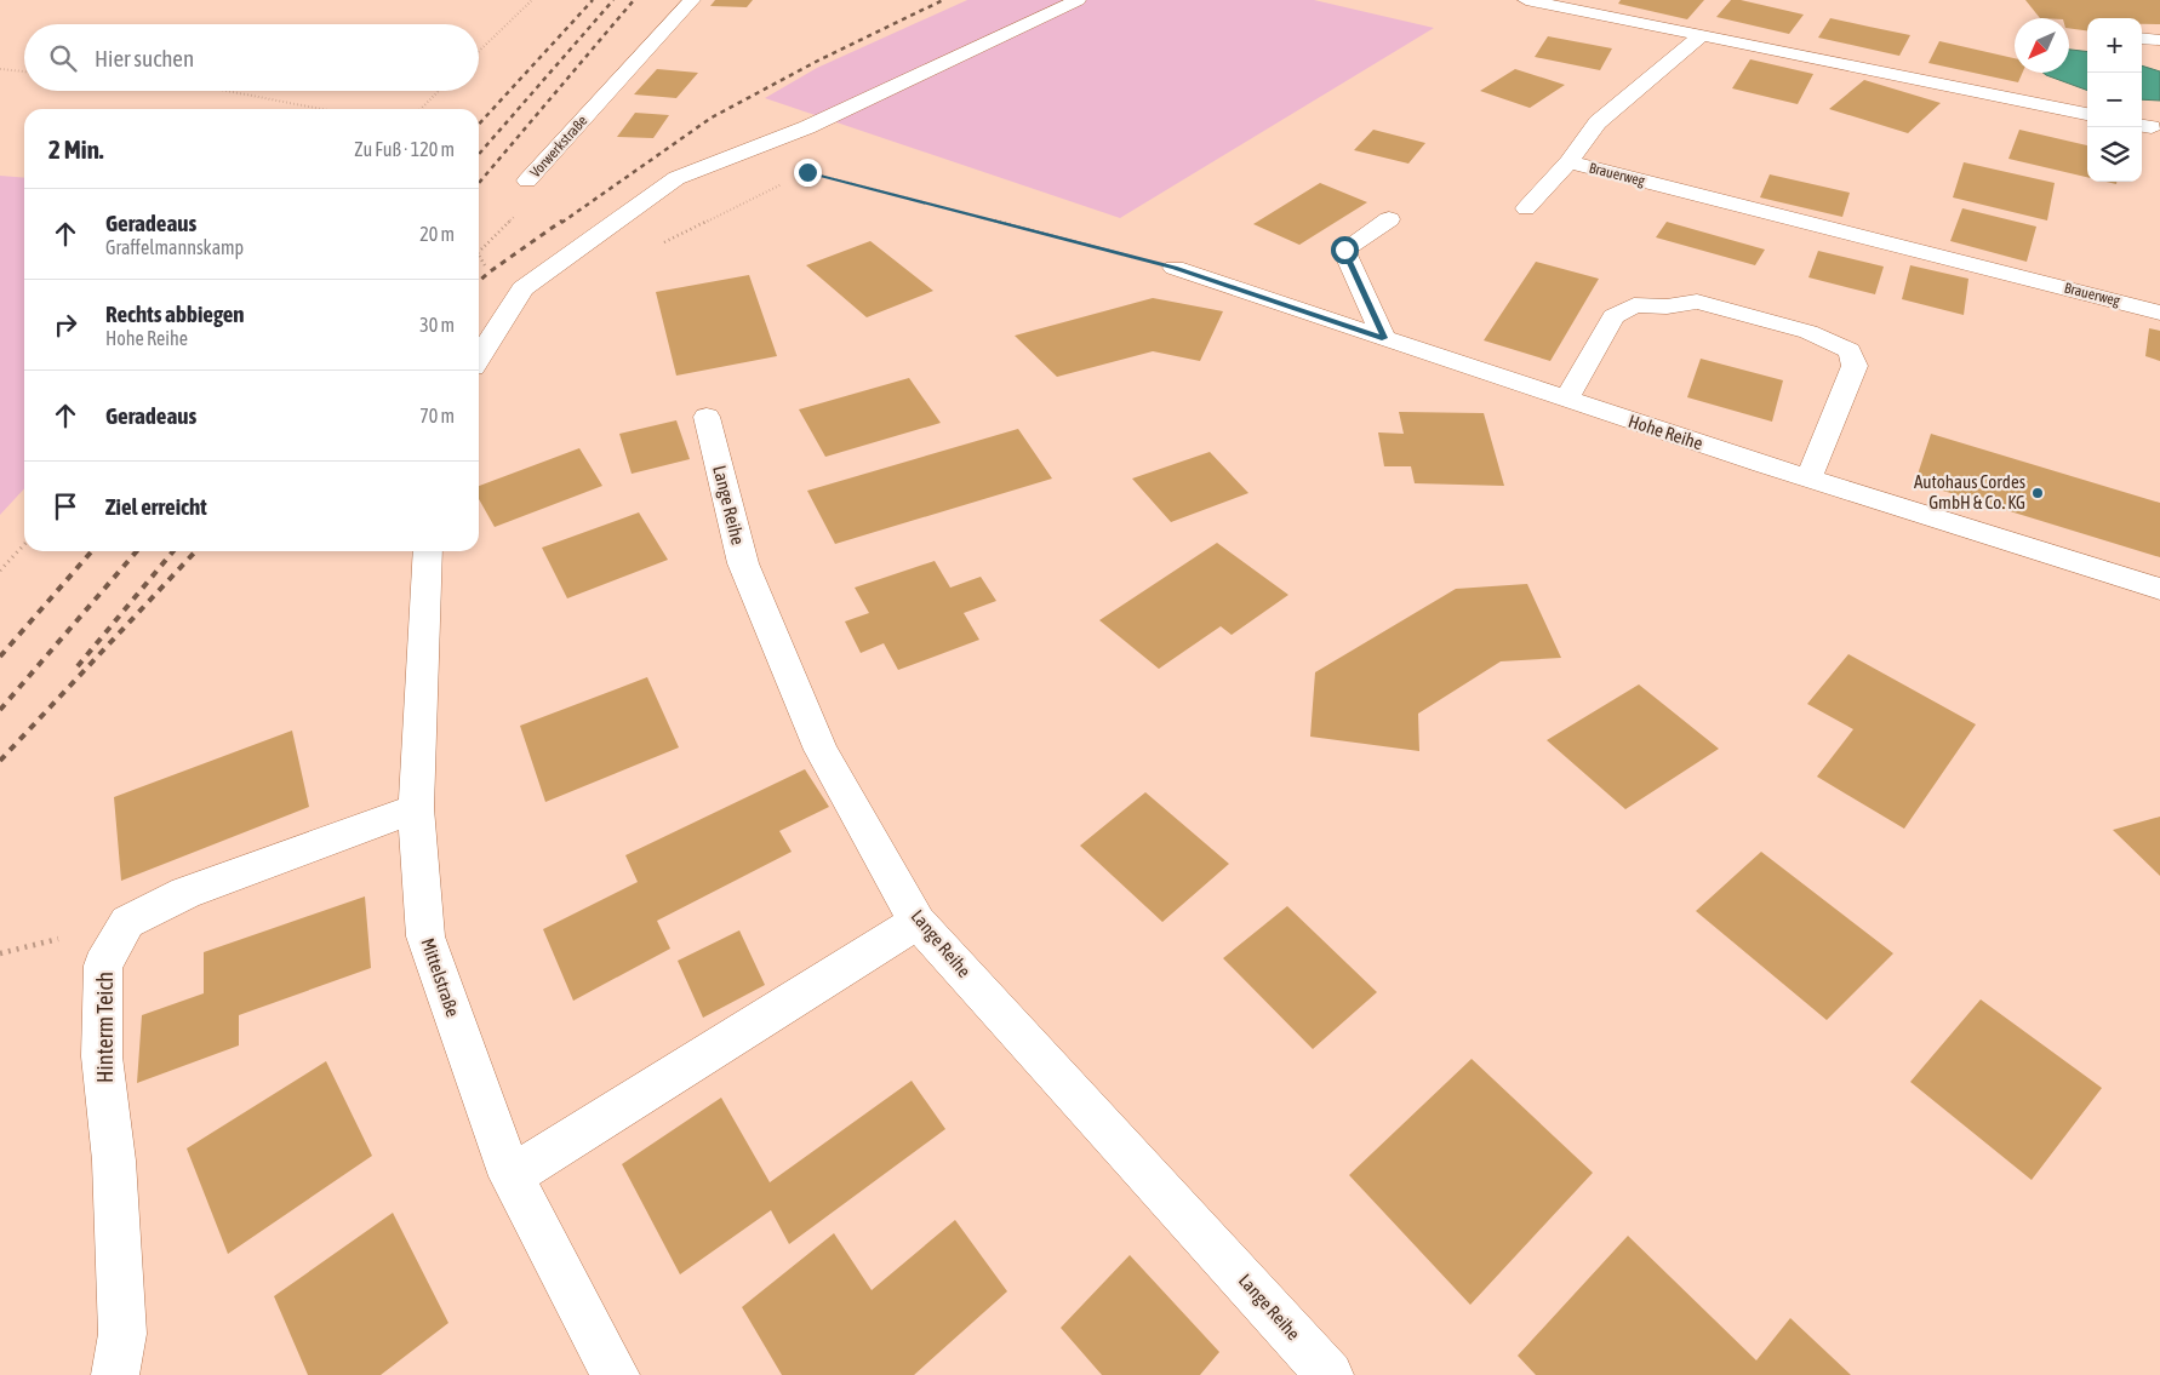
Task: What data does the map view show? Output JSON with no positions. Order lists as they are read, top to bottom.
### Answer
{
  "streets": {
    "street": [
      "Vorwerkstraße",
      "Brauerweg",
      "Hohe Reihe",
      "Lange Reihe",
      "Mittelstraße",
      "Hinterm Teich"
    ]
  },
  "crossings": [
    ["Mittelstraße", "Hinterm Teich"]
  ],
  "places": ["Autohaus Cordes GmbH & Co. KG"],
  "north": "bottom left",
  "page": {
    "map_buttons": ["+", "−"],
    "search": "Hier suchen",
    "heading": ["2 Min.", "Zu Fuß · 120 m"],
    "list": [
      ["Geradeaus", "Graffelmannskamp", "20 m"],
      ["Rechts abbiegen", "Hohe Reihe", "30 m"],
      ["Geradeaus", "70 m"],
      "Ziel erreicht"
    ]
  }
}
